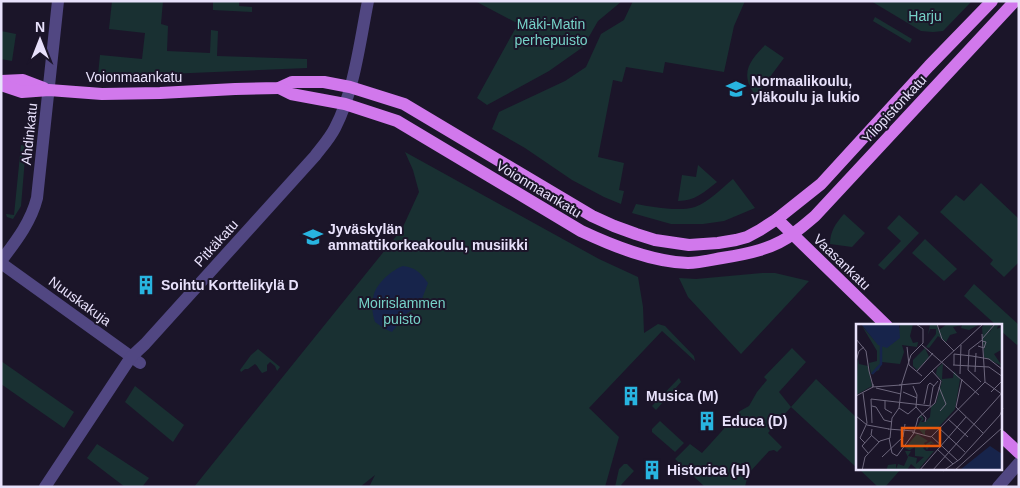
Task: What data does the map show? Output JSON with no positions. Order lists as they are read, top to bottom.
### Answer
{
  "streets": {
    "main road": ["Voionmaankatu", "Yliopistonkatu", "Vaasankatu"],
    "street": ["Ahdinkatu", "Pitkäkatu", "Nuuskakuja"]
  },
  "crossings": [
    ["Voionmaankatu", "Yliopistonkatu"],
    ["Voionmaankatu", "Ahdinkatu"],
    ["Voionmaankatu", "Pitkäkatu"],
    ["Voionmaankatu", "Vaasankatu"],
    ["Yliopistonkatu", "Vaasankatu"],
    ["Ahdinkatu", "Nuuskakuja"],
    ["Pitkäkatu", "Nuuskakuja"]
  ],
  "parks": ["Harju", "Mäki-Matin perhepuisto", "Moirislammen puisto"],
  "places": {
    "school or university": ["Normaalikoulu, yläkoulu ja lukio", "Jyväskylän ammattikorkeakoulu, musiikki"],
    "building": [
      "Soihtu Korttelikylä D",
      "Musica (M)",
      "Educa (D)",
      "Historica (H)"
    ]
  },
  "north": "top"
}
